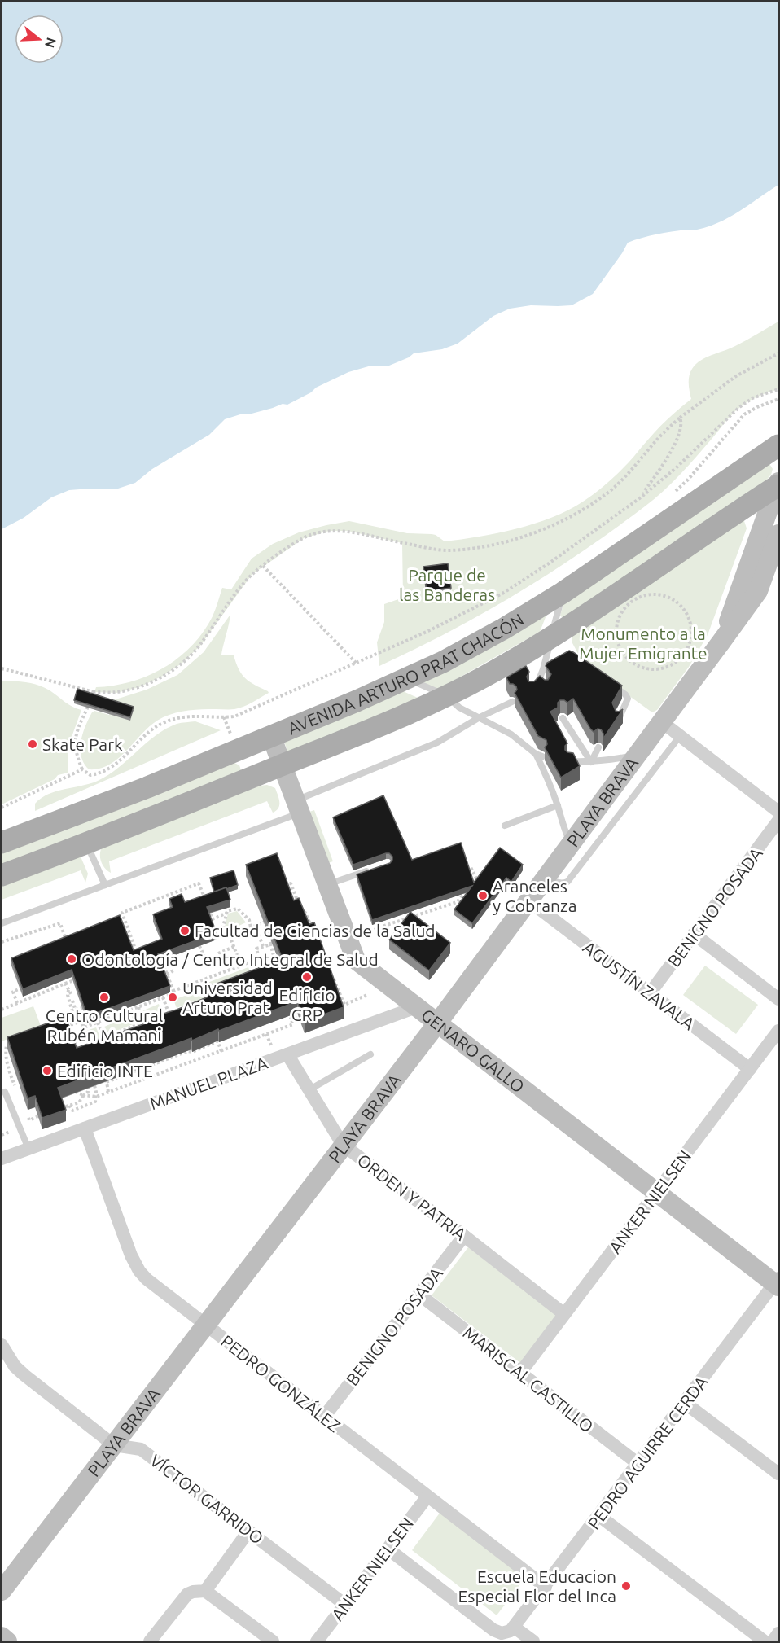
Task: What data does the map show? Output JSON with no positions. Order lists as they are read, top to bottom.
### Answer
{
  "streets": {
    "main road": ["AVENIDA ARTURO PRAT CHACÓN"],
    "street": [
      "PLAYA BRAVA",
      "BENIGNO POSADA",
      "AGUSTÍN ZAVALA",
      "GENARO GALLO",
      "MANUEL PLAZA",
      "ORDEN Y PATRIA",
      "ANKER NIELSEN",
      "MARISCAL CASTILLO",
      "PEDRO GONZÁLEZ",
      "PEDRO AGUIRRE CERDA",
      "VÍCTOR GARRIDO"
    ]
  },
  "crossings": [
    ["AVENIDA ARTURO PRAT CHACÓN", "PLAYA BRAVA"],
    ["AVENIDA ARTURO PRAT CHACÓN", "GENARO GALLO"],
    ["PLAYA BRAVA", "AGUSTÍN ZAVALA"],
    ["PLAYA BRAVA", "GENARO GALLO"],
    ["PLAYA BRAVA", "ORDEN Y PATRIA"],
    ["PLAYA BRAVA", "PEDRO GONZÁLEZ"],
    ["PLAYA BRAVA", "VÍCTOR GARRIDO"],
    ["BENIGNO POSADA", "AGUSTÍN ZAVALA"],
    ["BENIGNO POSADA", "ORDEN Y PATRIA"],
    ["BENIGNO POSADA", "MARISCAL CASTILLO"],
    ["BENIGNO POSADA", "PEDRO GONZÁLEZ"],
    ["AGUSTÍN ZAVALA", "ANKER NIELSEN"],
    ["GENARO GALLO", "MANUEL PLAZA"],
    ["GENARO GALLO", "ANKER NIELSEN"],
    ["GENARO GALLO", "PEDRO AGUIRRE CERDA"],
    ["MANUEL PLAZA", "ORDEN Y PATRIA"],
    ["MANUEL PLAZA", "PEDRO GONZÁLEZ"],
    ["ORDEN Y PATRIA", "ANKER NIELSEN"],
    ["ANKER NIELSEN", "MARISCAL CASTILLO"],
    ["ANKER NIELSEN", "PEDRO GONZÁLEZ"],
    ["ANKER NIELSEN", "VÍCTOR GARRIDO"],
    ["MARISCAL CASTILLO", "PEDRO AGUIRRE CERDA"],
    ["PEDRO GONZÁLEZ", "PEDRO AGUIRRE CERDA"]
  ],
  "parks": ["Parque de las Banderas", "Monumento a la Mujer Emigrante"],
  "places": [
    "Skate Park",
    "Aranceles y Cobranza",
    "Facultad de Ciencias de la Salud",
    "Odontología / Centro Integral de Salud",
    "Edificio CRP",
    "Centro Cultural Rubén Mamani",
    "Universidad Arturo Prat",
    "Edificio INTE",
    "Escuela Educacion Especial Flor del Inca"
  ],
  "north": "right"
}
